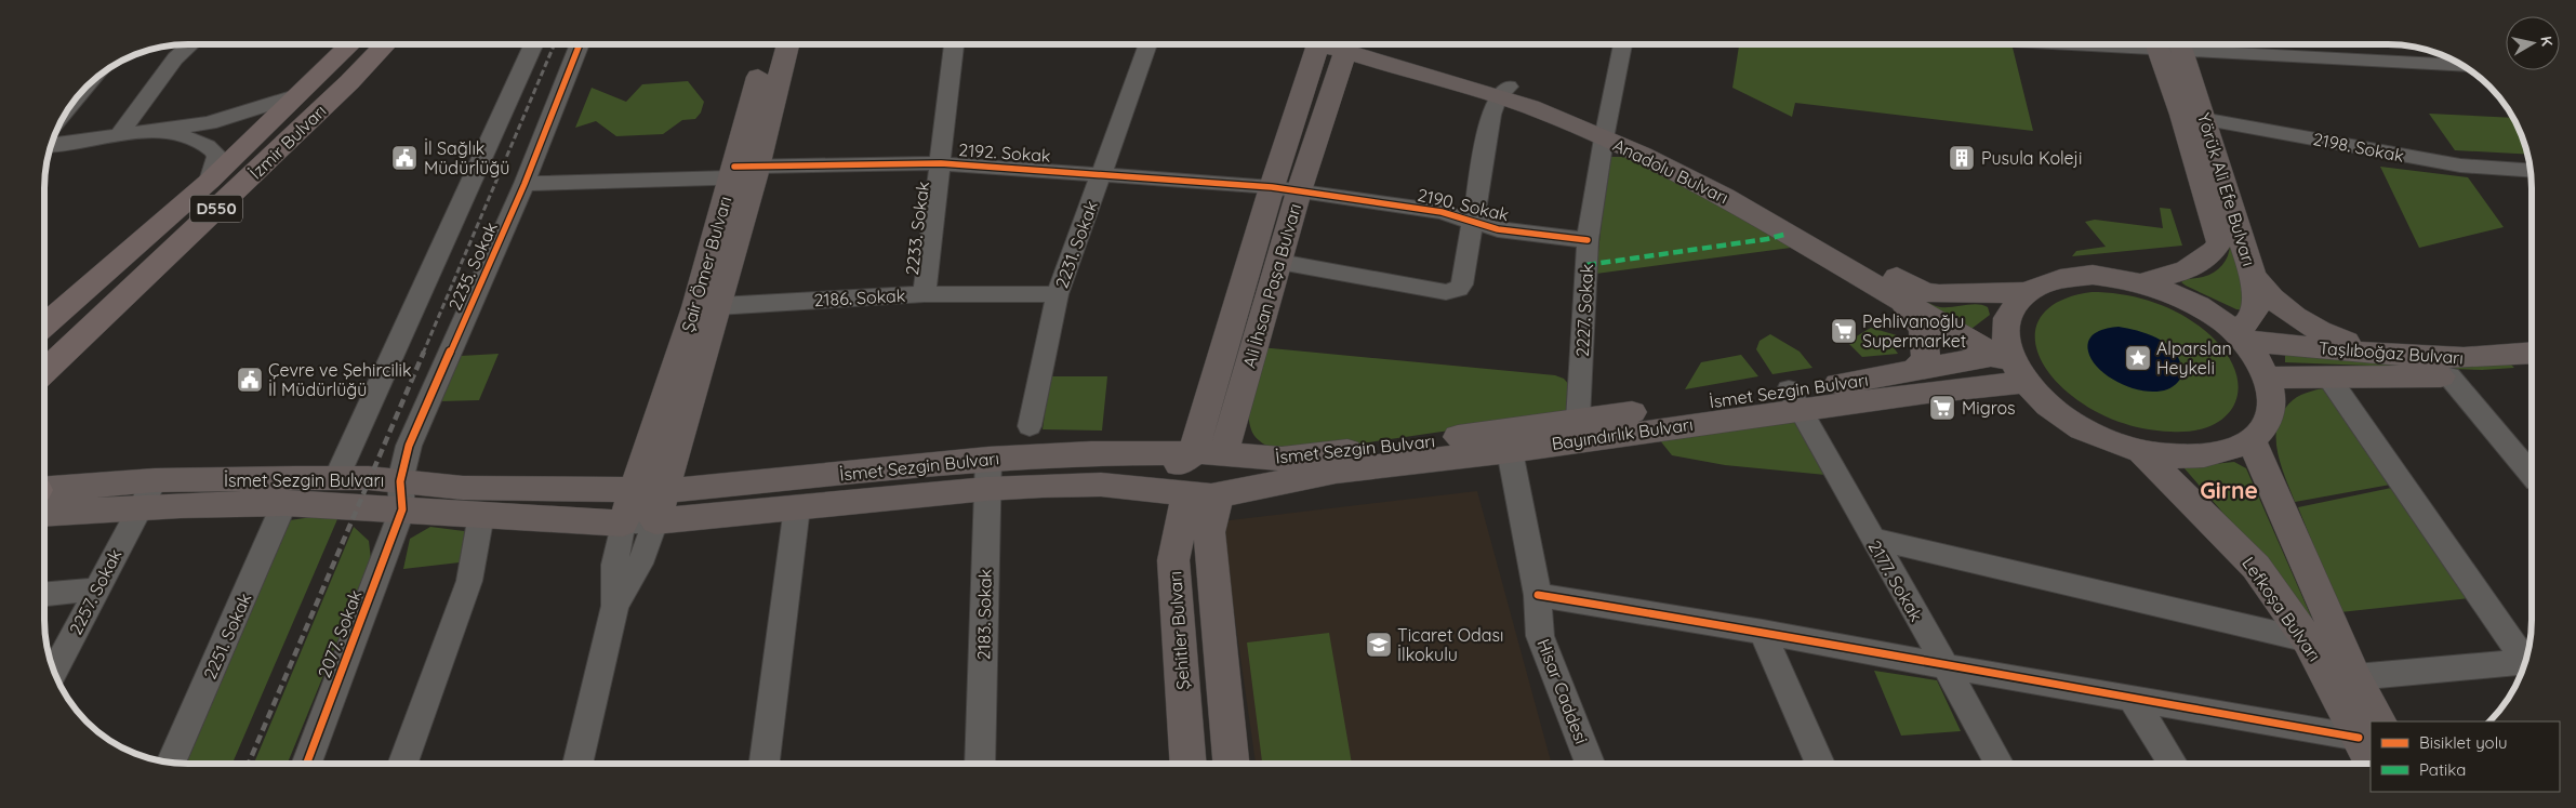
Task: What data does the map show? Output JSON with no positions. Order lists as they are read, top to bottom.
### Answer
{
  "streets": {
    "highway": ["İzmir Bulvarı", "D550"],
    "main road": [
      "Anadolu Bulvarı",
      "Yörük Ali Efe Bulvarı",
      "Şair Ömer Bulvarı",
      "Ali İhsan Paşa Bulvarı",
      "Taşlıboğaz Bulvarı",
      "İsmet Sezgin Bulvarı",
      "Bayındırlık Bulvarı",
      "Lefkoşa Bulvarı",
      "Şehitler Bulvarı"
    ],
    "street": [
      "2198. Sokak",
      "2192. Sokak",
      "2190. Sokak",
      "2233. Sokak",
      "2231. Sokak",
      "2235. Sokak",
      "2186. Sokak",
      "2227. Sokak",
      "2177. Sokak",
      "2257. Sokak",
      "2183. Sokak",
      "2077. Sokak",
      "2251. Sokak",
      "Hisar Caddesi"
    ]
  },
  "crossings": [
    ["2198. Sokak", "Yörük Ali Efe Bulvarı"],
    ["2192. Sokak", "2190. Sokak"],
    ["2192. Sokak", "2233. Sokak"],
    ["2192. Sokak", "2231. Sokak"],
    ["2192. Sokak", "Şair Ömer Bulvarı"],
    ["2192. Sokak", "2235. Sokak"],
    ["2192. Sokak", "Ali İhsan Paşa Bulvarı"],
    ["Anadolu Bulvarı", "2227. Sokak"],
    ["Anadolu Bulvarı", "İsmet Sezgin Bulvarı"],
    ["Anadolu Bulvarı", "Bayındırlık Bulvarı"],
    ["Anadolu Bulvarı", "Lefkoşa Bulvarı"],
    ["Yörük Ali Efe Bulvarı", "Taşlıboğaz Bulvarı"],
    ["2190. Sokak", "Ali İhsan Paşa Bulvarı"],
    ["2190. Sokak", "2227. Sokak"],
    ["2233. Sokak", "2186. Sokak"],
    ["2231. Sokak", "2186. Sokak"],
    ["Şair Ömer Bulvarı", "2186. Sokak"],
    ["Şair Ömer Bulvarı", "İsmet Sezgin Bulvarı"],
    ["2235. Sokak", "İsmet Sezgin Bulvarı"],
    ["2235. Sokak", "2077. Sokak"],
    ["Ali İhsan Paşa Bulvarı", "İsmet Sezgin Bulvarı"],
    ["Ali İhsan Paşa Bulvarı", "Bayındırlık Bulvarı"],
    ["Ali İhsan Paşa Bulvarı", "Şehitler Bulvarı"],
    ["2227. Sokak", "İsmet Sezgin Bulvarı"],
    ["İsmet Sezgin Bulvarı", "Bayındırlık Bulvarı"],
    ["İsmet Sezgin Bulvarı", "2177. Sokak"],
    ["İsmet Sezgin Bulvarı", "2257. Sokak"],
    ["İsmet Sezgin Bulvarı", "2183. Sokak"],
    ["İsmet Sezgin Bulvarı", "Şehitler Bulvarı"],
    ["İsmet Sezgin Bulvarı", "2077. Sokak"],
    ["İsmet Sezgin Bulvarı", "2251. Sokak"],
    ["Bayındırlık Bulvarı", "2177. Sokak"],
    ["Bayındırlık Bulvarı", "Şehitler Bulvarı"],
    ["Bayındırlık Bulvarı", "Hisar Caddesi"]
  ],
  "districts": ["Girne"],
  "places": {
    "public building": ["İl Sağlık Müdürlüğü", "Çevre ve Şehircilik İl Müdürlüğü"],
    "building": ["Pusula Koleji"],
    "supermarket": ["Pehlivanoğlu Supermarket", "Migros"],
    "place": ["Alparslan Heykeli"],
    "school or university": ["Ticaret Odası İlkokulu"]
  },
  "legend": ["Bisiklet yolu", "Patika"],
  "north": "right"
}
